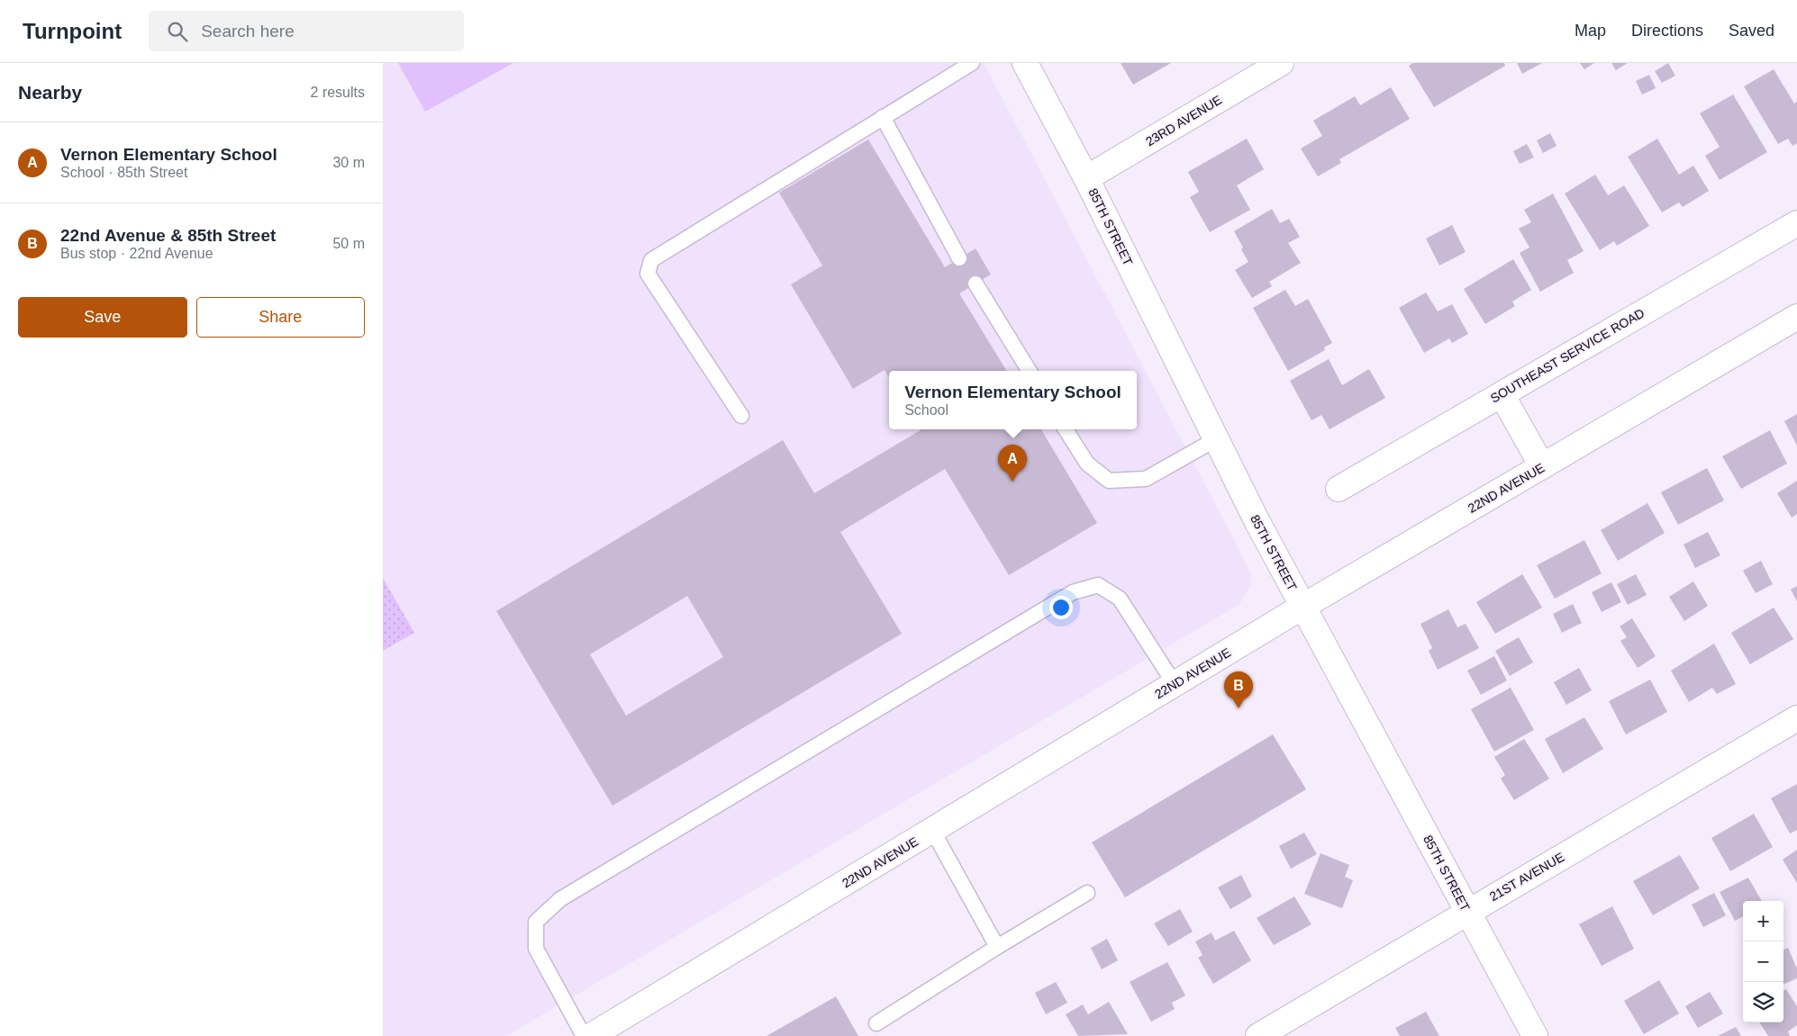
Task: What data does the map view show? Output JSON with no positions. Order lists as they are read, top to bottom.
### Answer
{
  "streets": {
    "street": [
      "23RD AVENUE",
      "85TH STREET",
      "SOUTHEAST SERVICE ROAD",
      "22ND AVENUE",
      "21ST AVENUE"
    ]
  },
  "crossings": [
    ["23RD AVENUE", "85TH STREET"],
    ["85TH STREET", "22ND AVENUE"],
    ["85TH STREET", "21ST AVENUE"]
  ],
  "page": {
    "header": "Turnpoint",
    "search": "Search here",
    "nav": ["Map", "Directions", "Saved"],
    "heading": ["Nearby", "2 results"],
    "list": [
      {
        "mark": "A",
        "name": "Vernon Elementary School",
        "note": "School · 85th Street",
        "value": "30 m"
      },
      {
        "mark": "B",
        "name": "22nd Avenue & 85th Street",
        "note": "Bus stop · 22nd Avenue",
        "value": "50 m"
      }
    ],
    "buttons": ["Save", "Share"],
    "popup": ["Vernon Elementary School", "School"],
    "pins": ["A", "B"],
    "map_buttons": ["+", "−"]
  }
}
